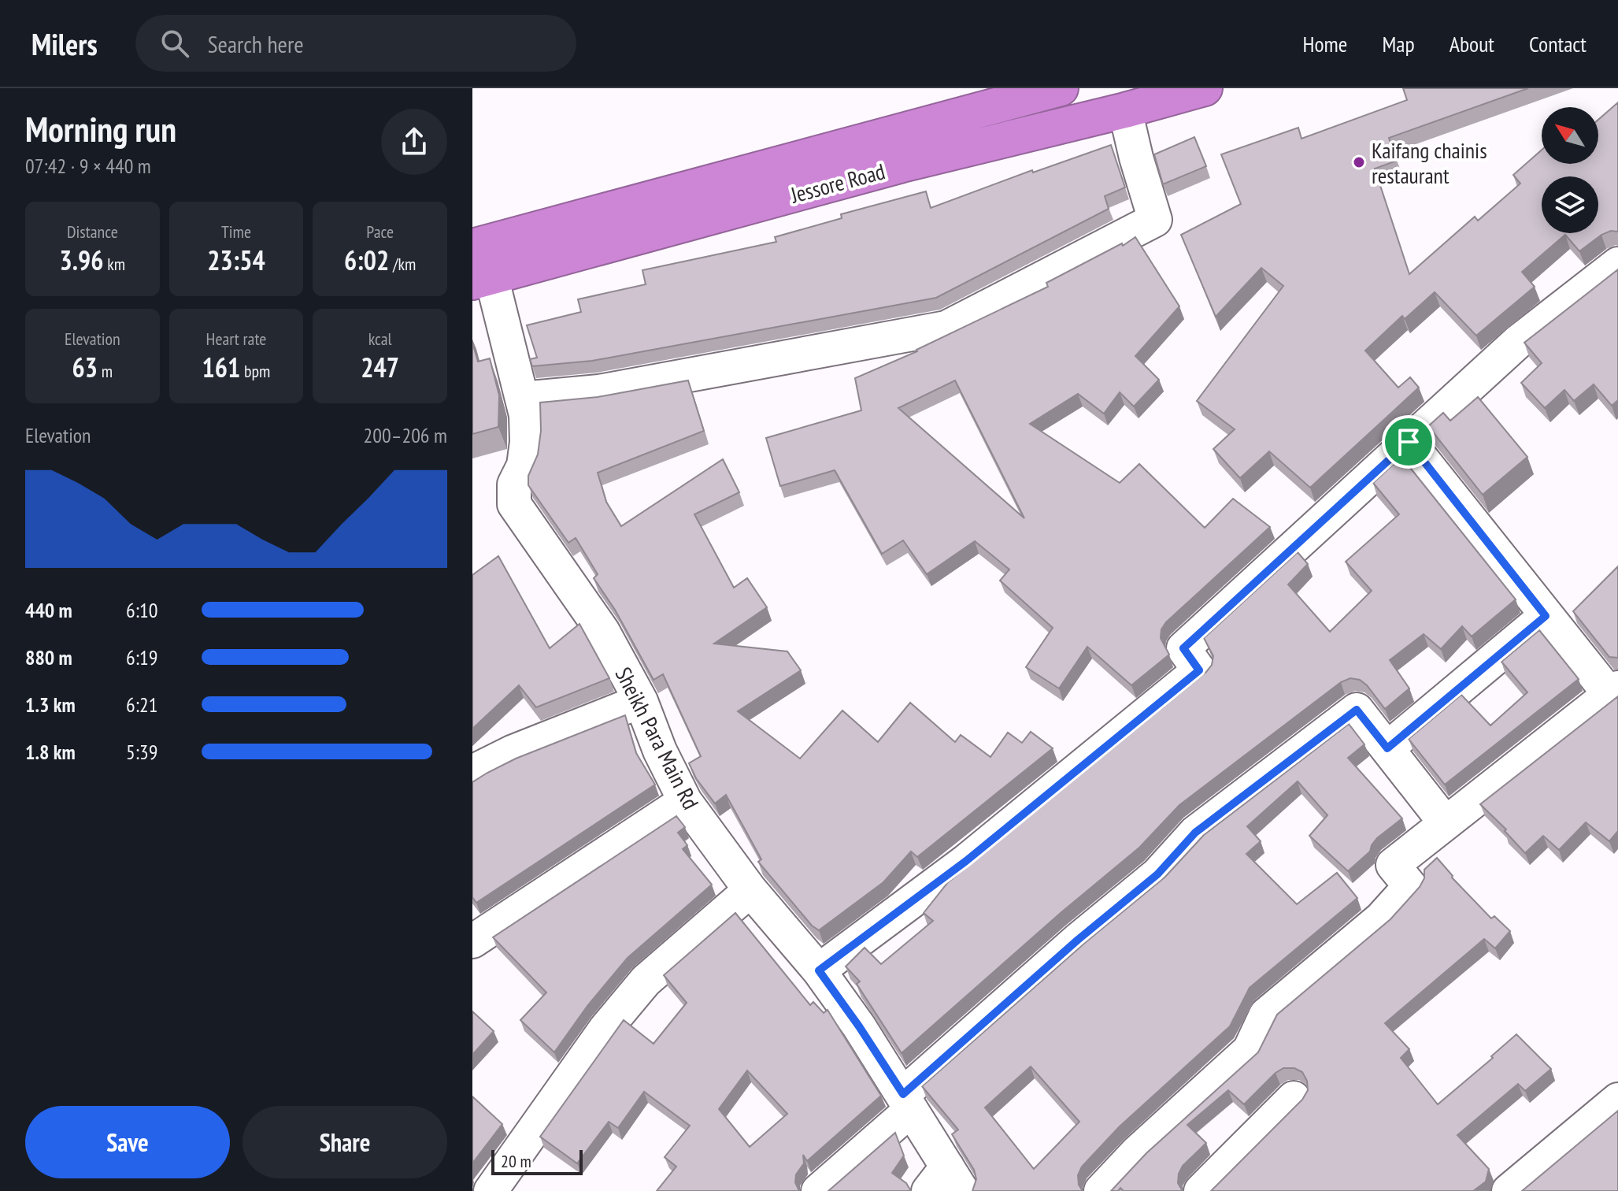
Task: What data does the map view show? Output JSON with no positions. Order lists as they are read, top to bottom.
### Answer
{
  "streets": {
    "highway": ["Jessore Road"],
    "street": ["Sheikh Para Main Rd"]
  },
  "crossings": [
    ["Jessore Road", "Sheikh Para Main Rd"]
  ],
  "places": ["Kaifang chainis restaurant"],
  "scale_bar": "20 m",
  "north": "top left",
  "page": {
    "header": "Milers",
    "search": "Search here",
    "nav": [
      "Home",
      "Map",
      "About",
      "Contact"
    ],
    "heading": ["Morning run", "07:42 · 9 × 440 m"],
    "stats": [
      ["Distance", "3.96 km"],
      ["Time", "23:54"],
      ["Pace", "6:02 /km"],
      ["Elevation", "63 m"],
      ["Heart rate", "161 bpm"],
      ["kcal", "247"]
    ],
    "chart": ["Elevation", "200–206 m"],
    "list": [
      {
        "name": "440 m",
        "note": "6:10"
      },
      {
        "name": "880 m",
        "note": "6:19"
      },
      {
        "name": "1.3 km",
        "note": "6:21"
      },
      {
        "name": "1.8 km",
        "note": "5:39"
      }
    ],
    "buttons": ["Save", "Share"],
    "scale": "20 m"
  }
}
